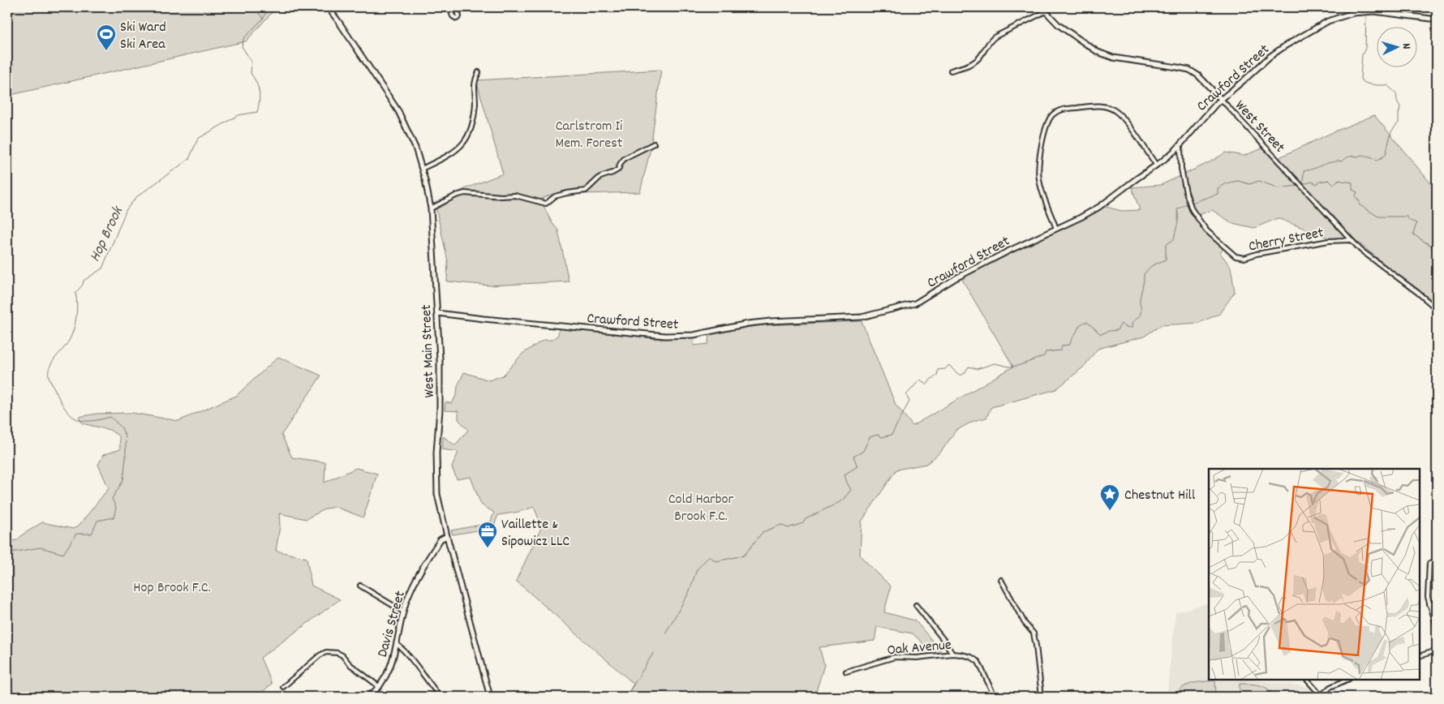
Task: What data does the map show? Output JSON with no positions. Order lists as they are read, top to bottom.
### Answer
{
  "streets": {
    "street": [
      "Crawford Street",
      "West Street",
      "Cherry Street",
      "West Main Street",
      "Davis Street",
      "Oak Avenue"
    ]
  },
  "crossings": [
    ["Crawford Street", "West Street"],
    ["Crawford Street", "Cherry Street"],
    ["Crawford Street", "West Main Street"],
    ["West Street", "Cherry Street"],
    ["West Main Street", "Davis Street"]
  ],
  "water": ["Hop Brook"],
  "parks": ["Carlstrom Ii Mem. Forest", "Cold Harbor Brook F.C.", "Hop Brook F.C."],
  "places": {
    "sports": ["Ski Ward Ski Area"],
    "place": ["Chestnut Hill"],
    "office": ["Vaillette & Sipowicz LLC"]
  },
  "north": "right"
}
